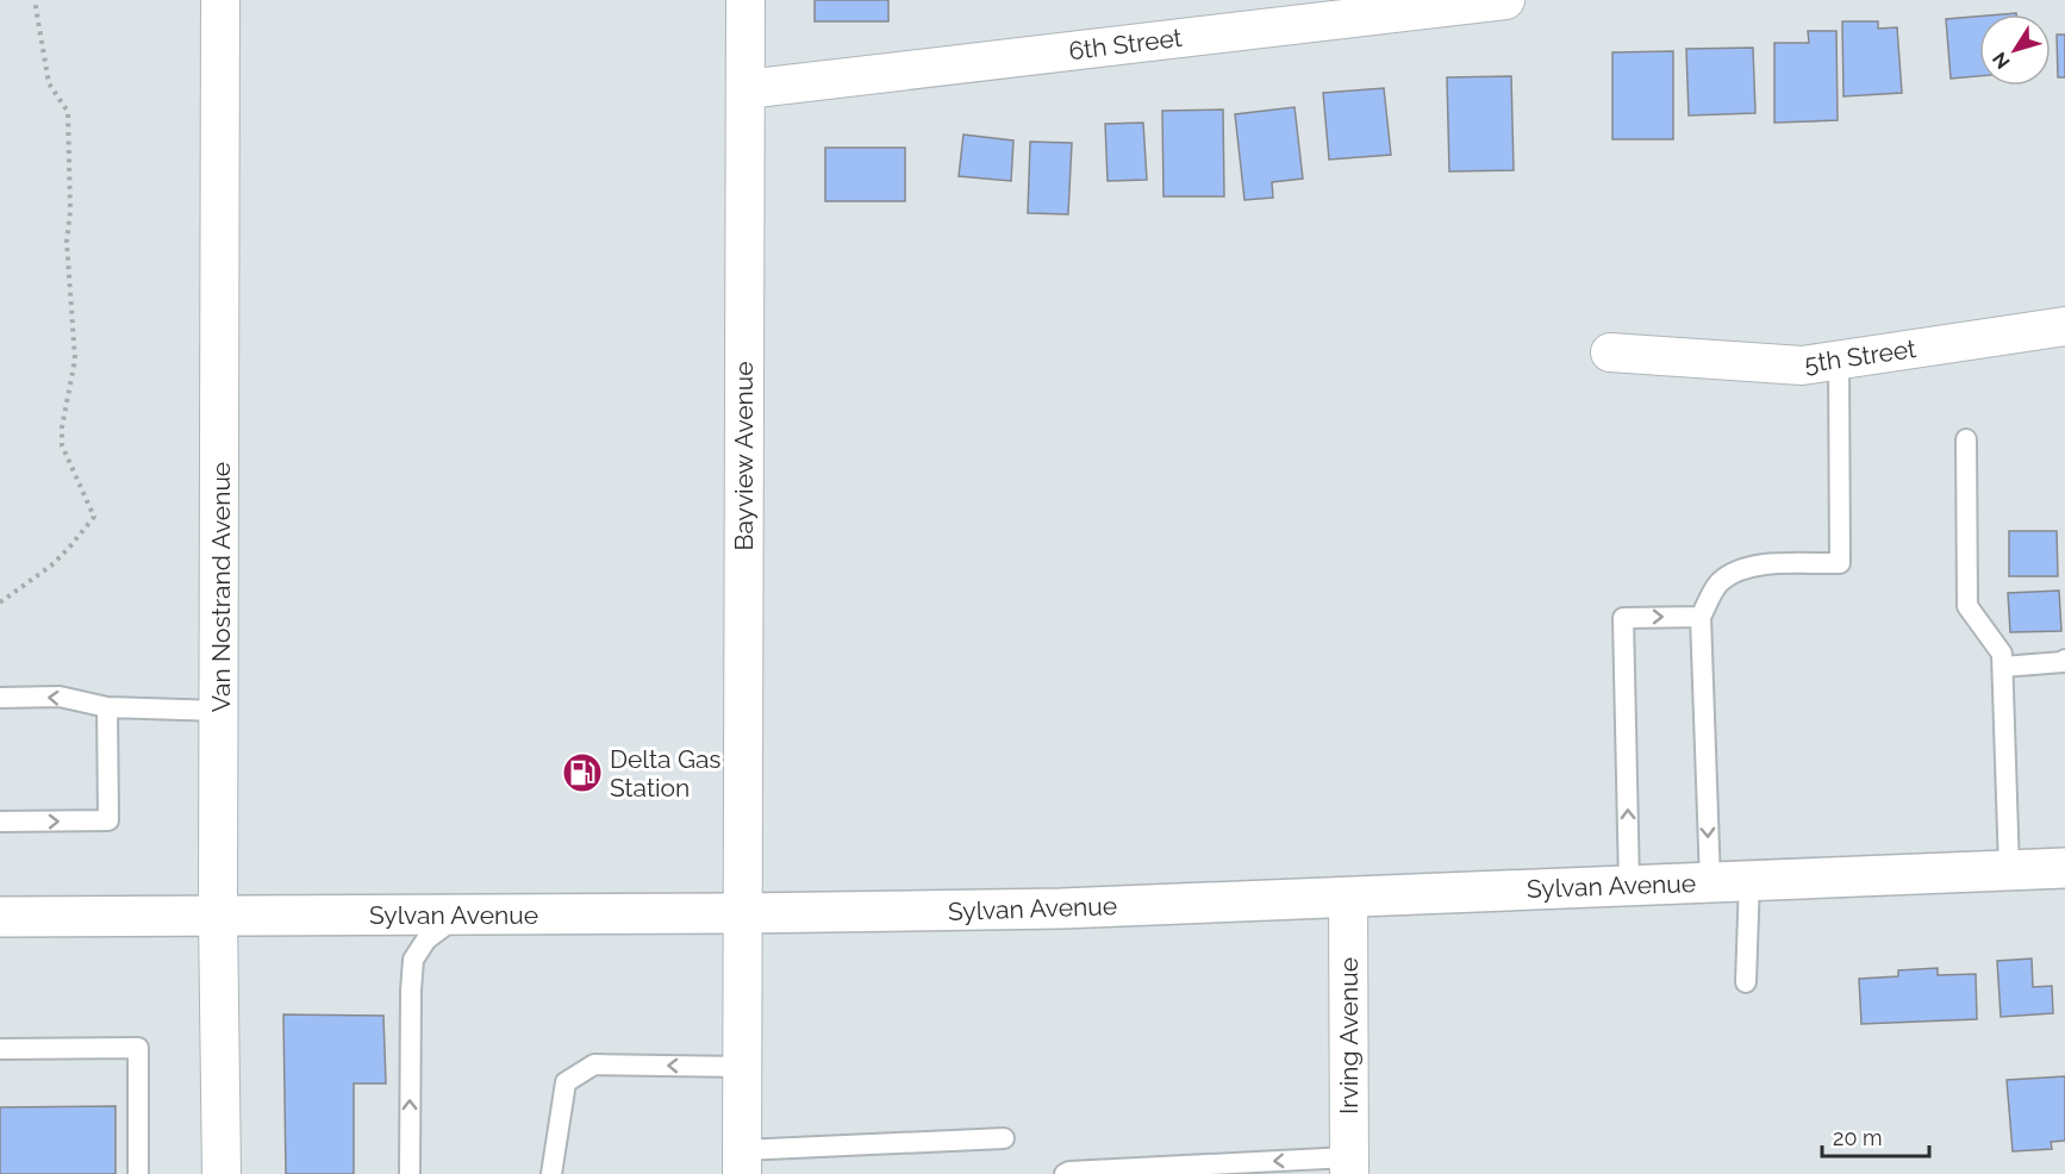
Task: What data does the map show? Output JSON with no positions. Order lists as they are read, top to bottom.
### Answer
{
  "streets": {
    "main road": ["Sylvan Avenue"],
    "street": [
      "6th Street",
      "5th Street",
      "Bayview Avenue",
      "Van Nostrand Avenue",
      "Irving Avenue"
    ]
  },
  "crossings": [
    ["6th Street", "Bayview Avenue"],
    ["Bayview Avenue", "Sylvan Avenue"],
    ["Van Nostrand Avenue", "Sylvan Avenue"],
    ["Sylvan Avenue", "Irving Avenue"]
  ],
  "places": {
    "fuel station": ["Delta Gas Station"]
  },
  "scale_bar": "20 m",
  "north": "bottom left"
}
